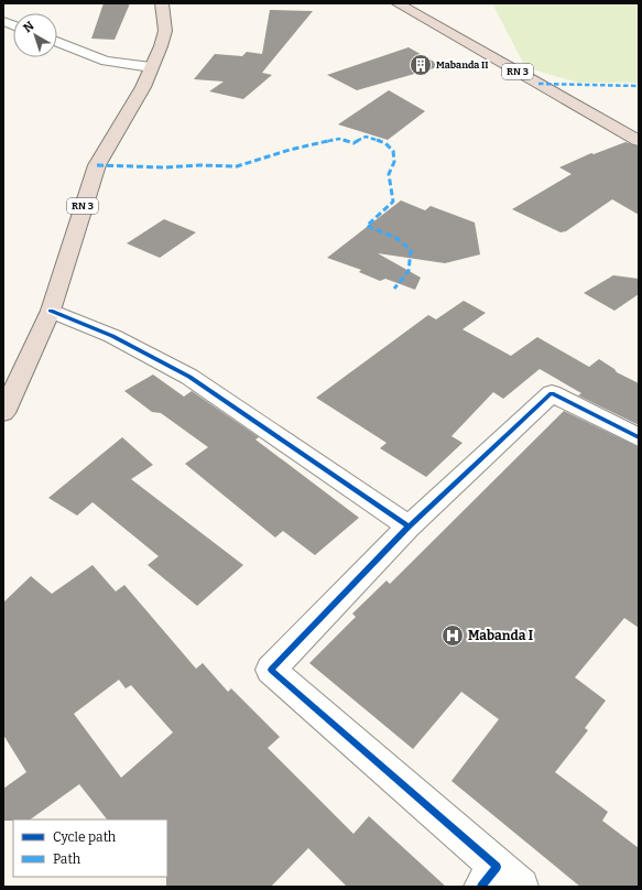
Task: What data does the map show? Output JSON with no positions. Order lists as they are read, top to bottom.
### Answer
{
  "streets": {
    "highway": ["RN 3"]
  },
  "places": {
    "building": ["Mabanda II"],
    "hospital": ["Mabanda I"]
  },
  "legend": ["Cycle path", "Path"],
  "north": "top left"
}
